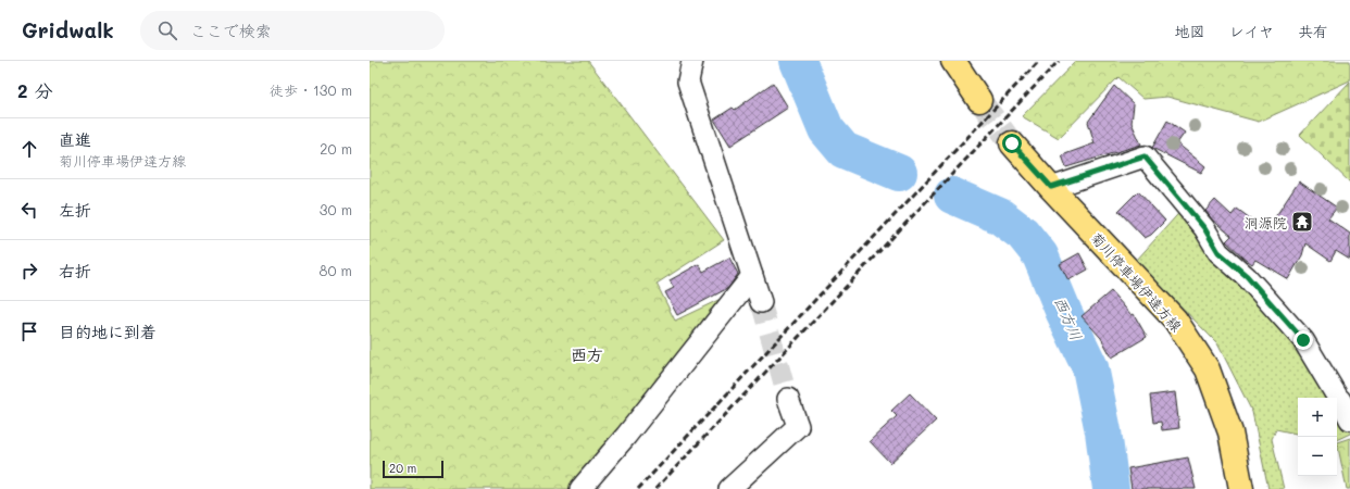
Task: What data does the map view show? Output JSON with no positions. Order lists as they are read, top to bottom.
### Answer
{
  "streets": {
    "main road": ["菊川停車場伊達方線"]
  },
  "districts": ["西方"],
  "water": ["西方川"],
  "places": {
    "temple": ["洞源院"]
  },
  "scale_bar": "20 m",
  "page": {
    "header": "Gridwalk",
    "search": "ここで検索",
    "nav": ["地図", "レイヤ", "共有"],
    "heading": ["2 分", "徒歩 · 130 m"],
    "list": [
      ["直進", "菊川停車場伊達方線", "20 m"],
      ["左折", "30 m"],
      ["右折", "80 m"],
      "目的地に到着"
    ],
    "map_buttons": ["+", "−"],
    "scale": "20 m"
  }
}
